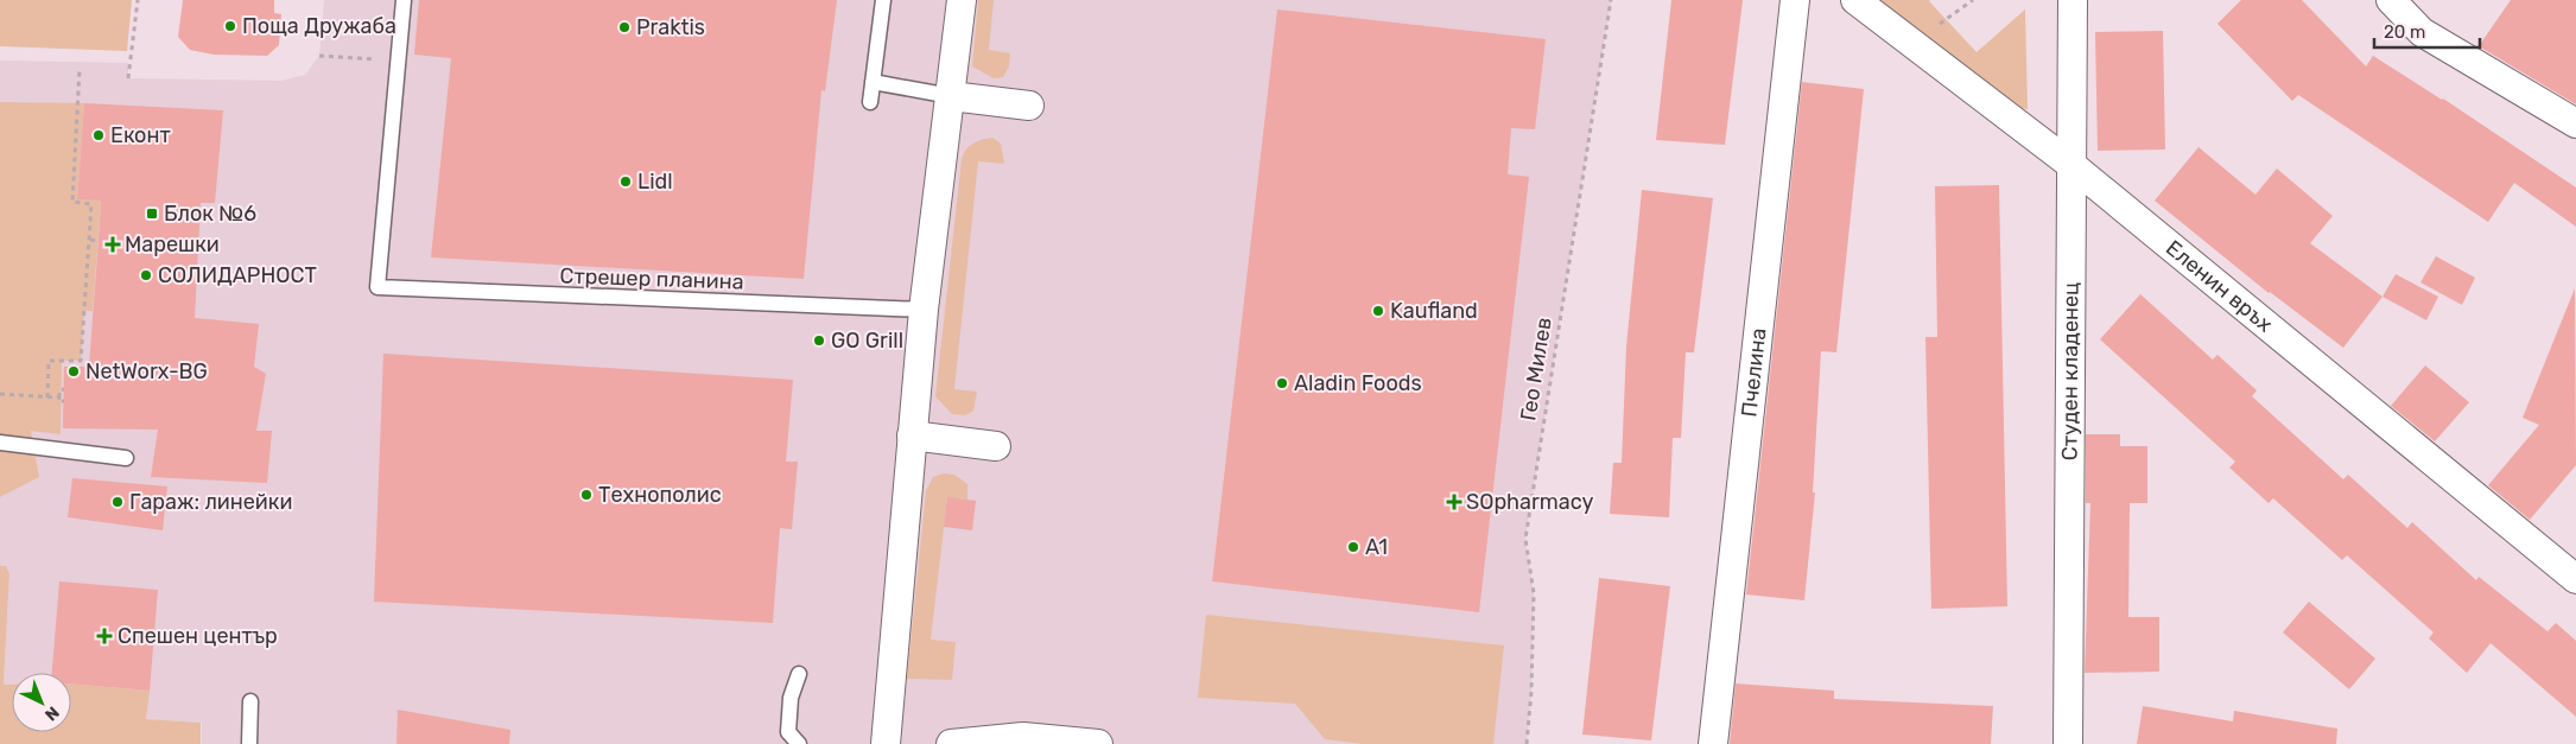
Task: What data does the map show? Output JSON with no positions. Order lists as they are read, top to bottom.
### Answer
{
  "streets": {
    "street": ["Еленин връх", "Пчелина", "Студен кладенец"],
    "lane": ["Стрешер планина"],
    "path": ["Гео Милев"]
  },
  "crossings": [
    ["Еленин връх", "Студен кладенец"]
  ],
  "places": {
    "other": [
      "Поща Дружаба",
      "Praktis",
      "Еконт",
      "Lidl",
      "СОЛИДАРНОСТ",
      "Kaufland",
      "GO Grill",
      "NetWorx-BG",
      "Aladin Foods",
      "Технополис",
      "Гараж: линейки",
      "A1"
    ],
    "transit": ["Блок №6"],
    "health": ["Марешки", "SOpharmacy", "Спешен център"]
  },
  "scale_bar": "20 m",
  "north": "bottom right"
}
